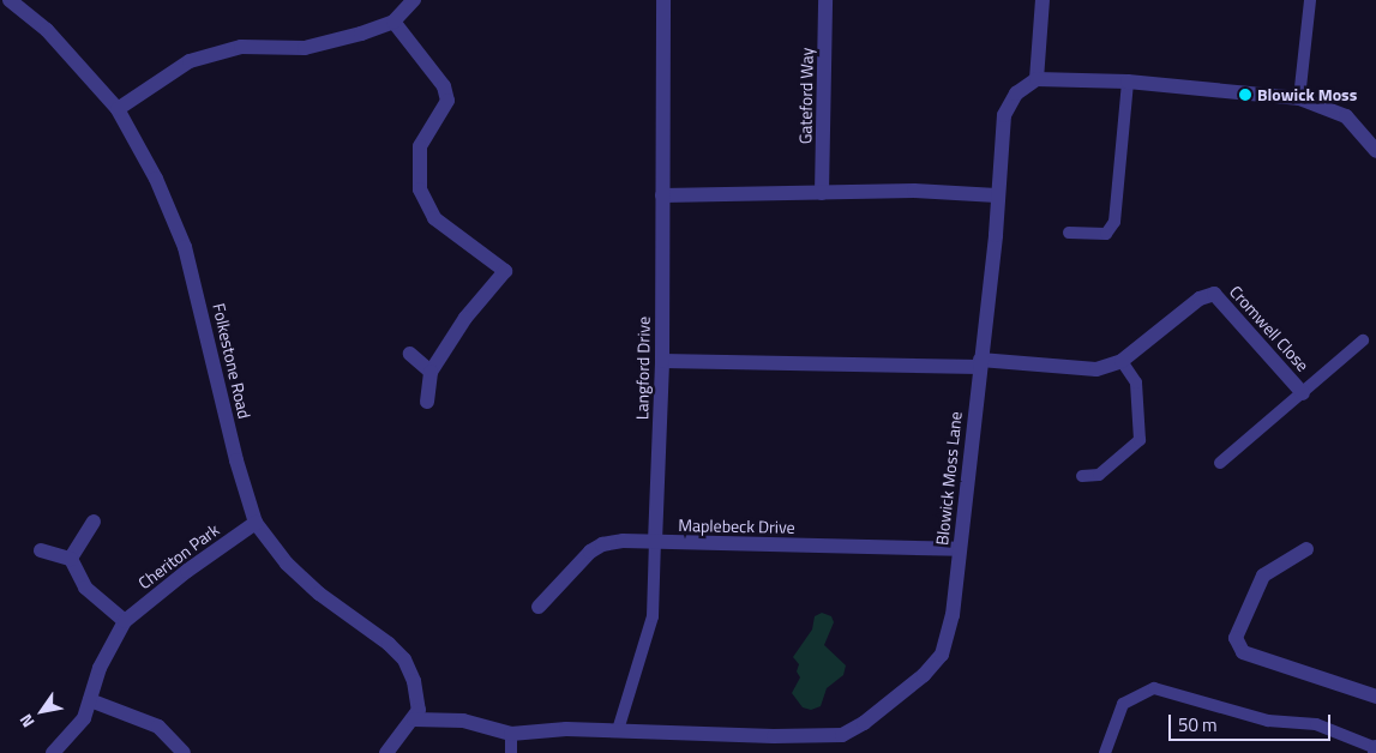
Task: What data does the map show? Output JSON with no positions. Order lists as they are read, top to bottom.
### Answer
{
  "streets": {
    "street": [
      "Gateford Way",
      "Cromwell Close",
      "Folkestone Road",
      "Langford Drive",
      "Blowick Moss Lane",
      "Maplebeck Drive",
      "Cheriton Park"
    ]
  },
  "crossings": [
    ["Cromwell Close", "Langford Drive"],
    ["Cromwell Close", "Blowick Moss Lane"],
    ["Folkestone Road", "Blowick Moss Lane"],
    ["Folkestone Road", "Cheriton Park"],
    ["Langford Drive", "Blowick Moss Lane"],
    ["Langford Drive", "Maplebeck Drive"],
    ["Blowick Moss Lane", "Maplebeck Drive"]
  ],
  "places": ["Blowick Moss"],
  "scale_bar": "50 m",
  "north": "bottom left"
}
